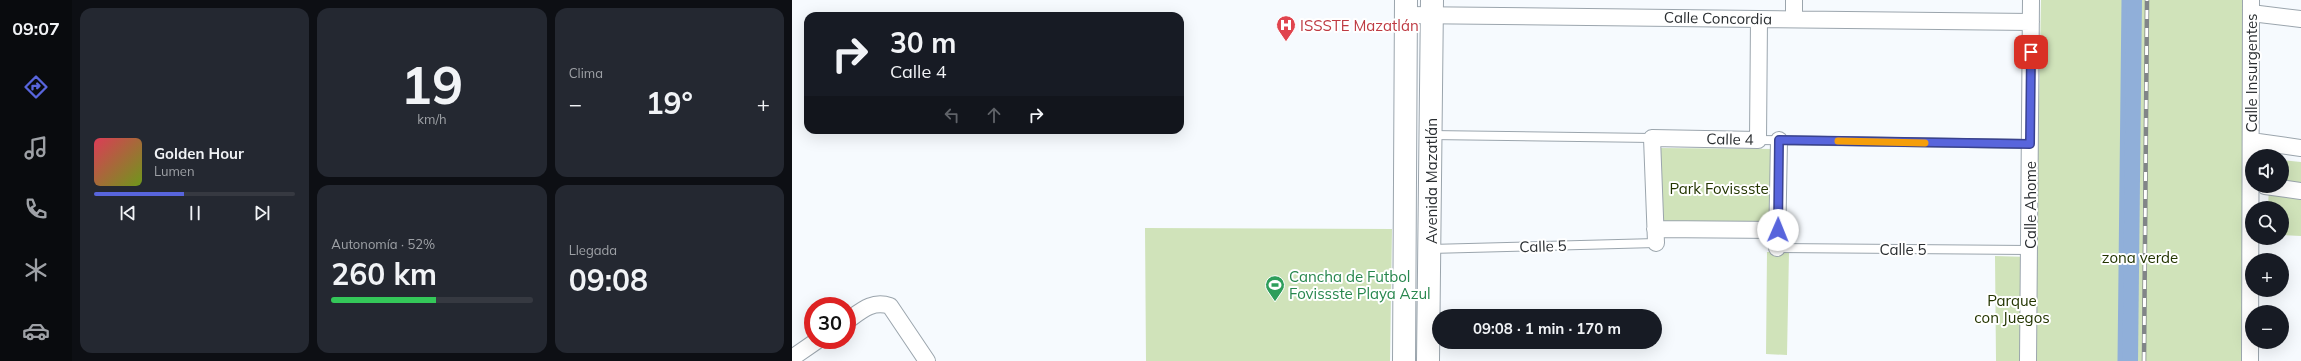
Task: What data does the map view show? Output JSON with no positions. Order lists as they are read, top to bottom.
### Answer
{
  "streets": {
    "street": [
      "Calle Concordia",
      "Calle Insurgentes",
      "Calle 4",
      "Avenida Mazatlán",
      "Calle Ahome"
    ],
    "lane": ["Calle 5"]
  },
  "crossings": [
    ["Calle Concordia", "Avenida Mazatlán"],
    ["Calle Concordia", "Calle Ahome"],
    ["Calle 4", "Avenida Mazatlán"],
    ["Calle 4", "Calle Ahome"],
    ["Avenida Mazatlán", "Calle 5"],
    ["Calle Ahome", "Calle 5"]
  ],
  "parks": ["Park Fovissste", "zona verde", "Parque con Juegos"],
  "places": {
    "hospital": ["ISSSTE Mazatlán"],
    "sports": ["Cancha de Futbol Fovissste Playa Azul"]
  },
  "page": {
    "tabs": "09:07",
    "tile": [
      ["19", "km/h"],
      "Clima",
      ["Autonomía · 52%", "260 km"],
      ["Llegada", "09:08"]
    ],
    "turn": ["30 m", "Calle 4"],
    "heat": ["−", "19°", "+"],
    "song": ["Golden Hour", "Lumen"],
    "map_buttons": ["+", "−"],
    "limit": "30",
    "trip": "09:08 · 1 min · 170 m"
  }
}
